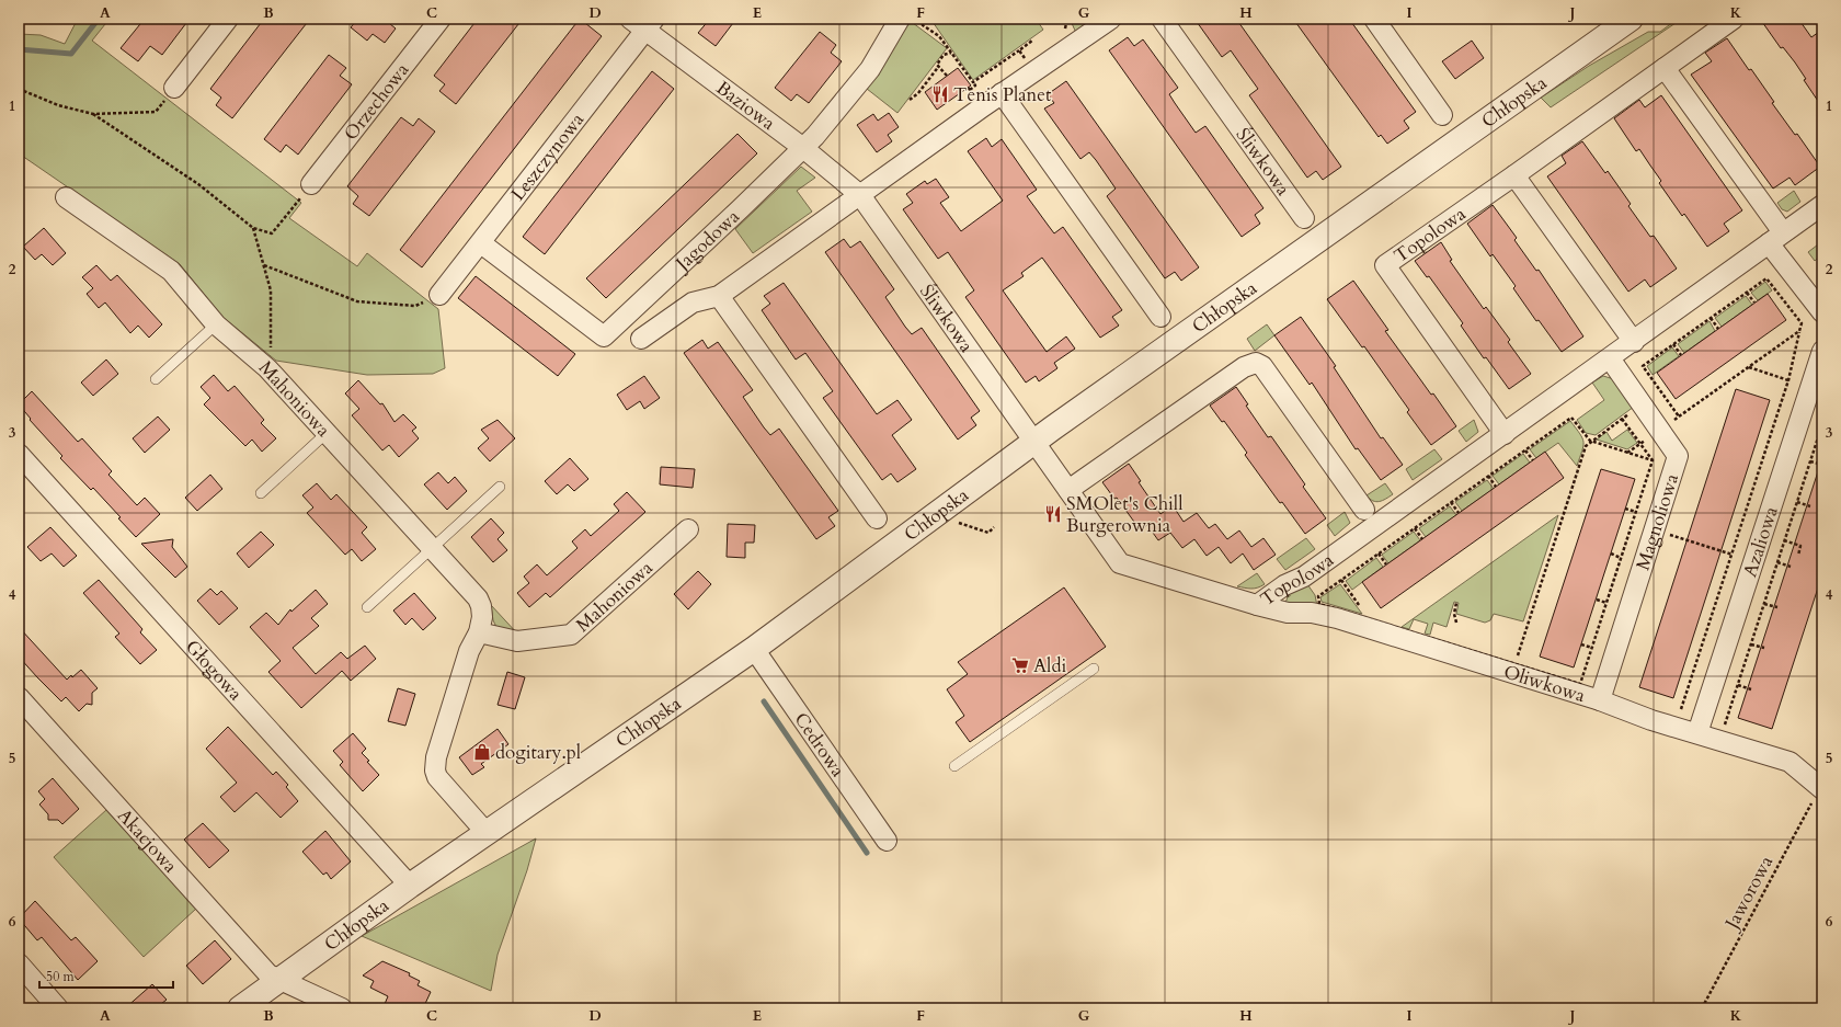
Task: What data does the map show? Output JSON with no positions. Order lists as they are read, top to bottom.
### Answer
{
  "streets": {
    "street": [
      "Orzechowa",
      "Chłopska",
      "Baziowa",
      "Leszczynowa",
      "Śliwkowa",
      "Topolowa",
      "Jagodowa",
      "Mahoniowa",
      "Magnoliowa",
      "Azaliowa",
      "Głogowa",
      "Oliwkowa",
      "Cedrowa",
      "Akacjowa"
    ],
    "path": ["Jaworowa"]
  },
  "crossings": [
    ["Chłopska", "Śliwkowa"],
    ["Chłopska", "Topolowa"],
    ["Chłopska", "Mahoniowa"],
    ["Chłopska", "Głogowa"],
    ["Chłopska", "Cedrowa"],
    ["Chłopska", "Akacjowa"],
    ["Baziowa", "Leszczynowa"],
    ["Baziowa", "Śliwkowa"],
    ["Baziowa", "Jagodowa"],
    ["Leszczynowa", "Jagodowa"],
    ["Śliwkowa", "Topolowa"],
    ["Topolowa", "Magnoliowa"],
    ["Topolowa", "Oliwkowa"],
    ["Magnoliowa", "Oliwkowa"],
    ["Azaliowa", "Oliwkowa"],
    ["Oliwkowa", "Jaworowa"]
  ],
  "places": {
    "restaurant": ["Tenis Planet", "SMOlet's Chill Burgerownia"],
    "supermarket": ["Aldi"],
    "shop": ["dogitary.pl"]
  },
  "scale_bar": "50 m",
  "grid": {
    "columns": [
      "A",
      "B",
      "C",
      "D",
      "E",
      "F",
      "G",
      "H",
      "I",
      "J",
      "K"
    ],
    "rows": [
      "1",
      "2",
      "3",
      "4",
      "5",
      "6"
    ]
  }
}
